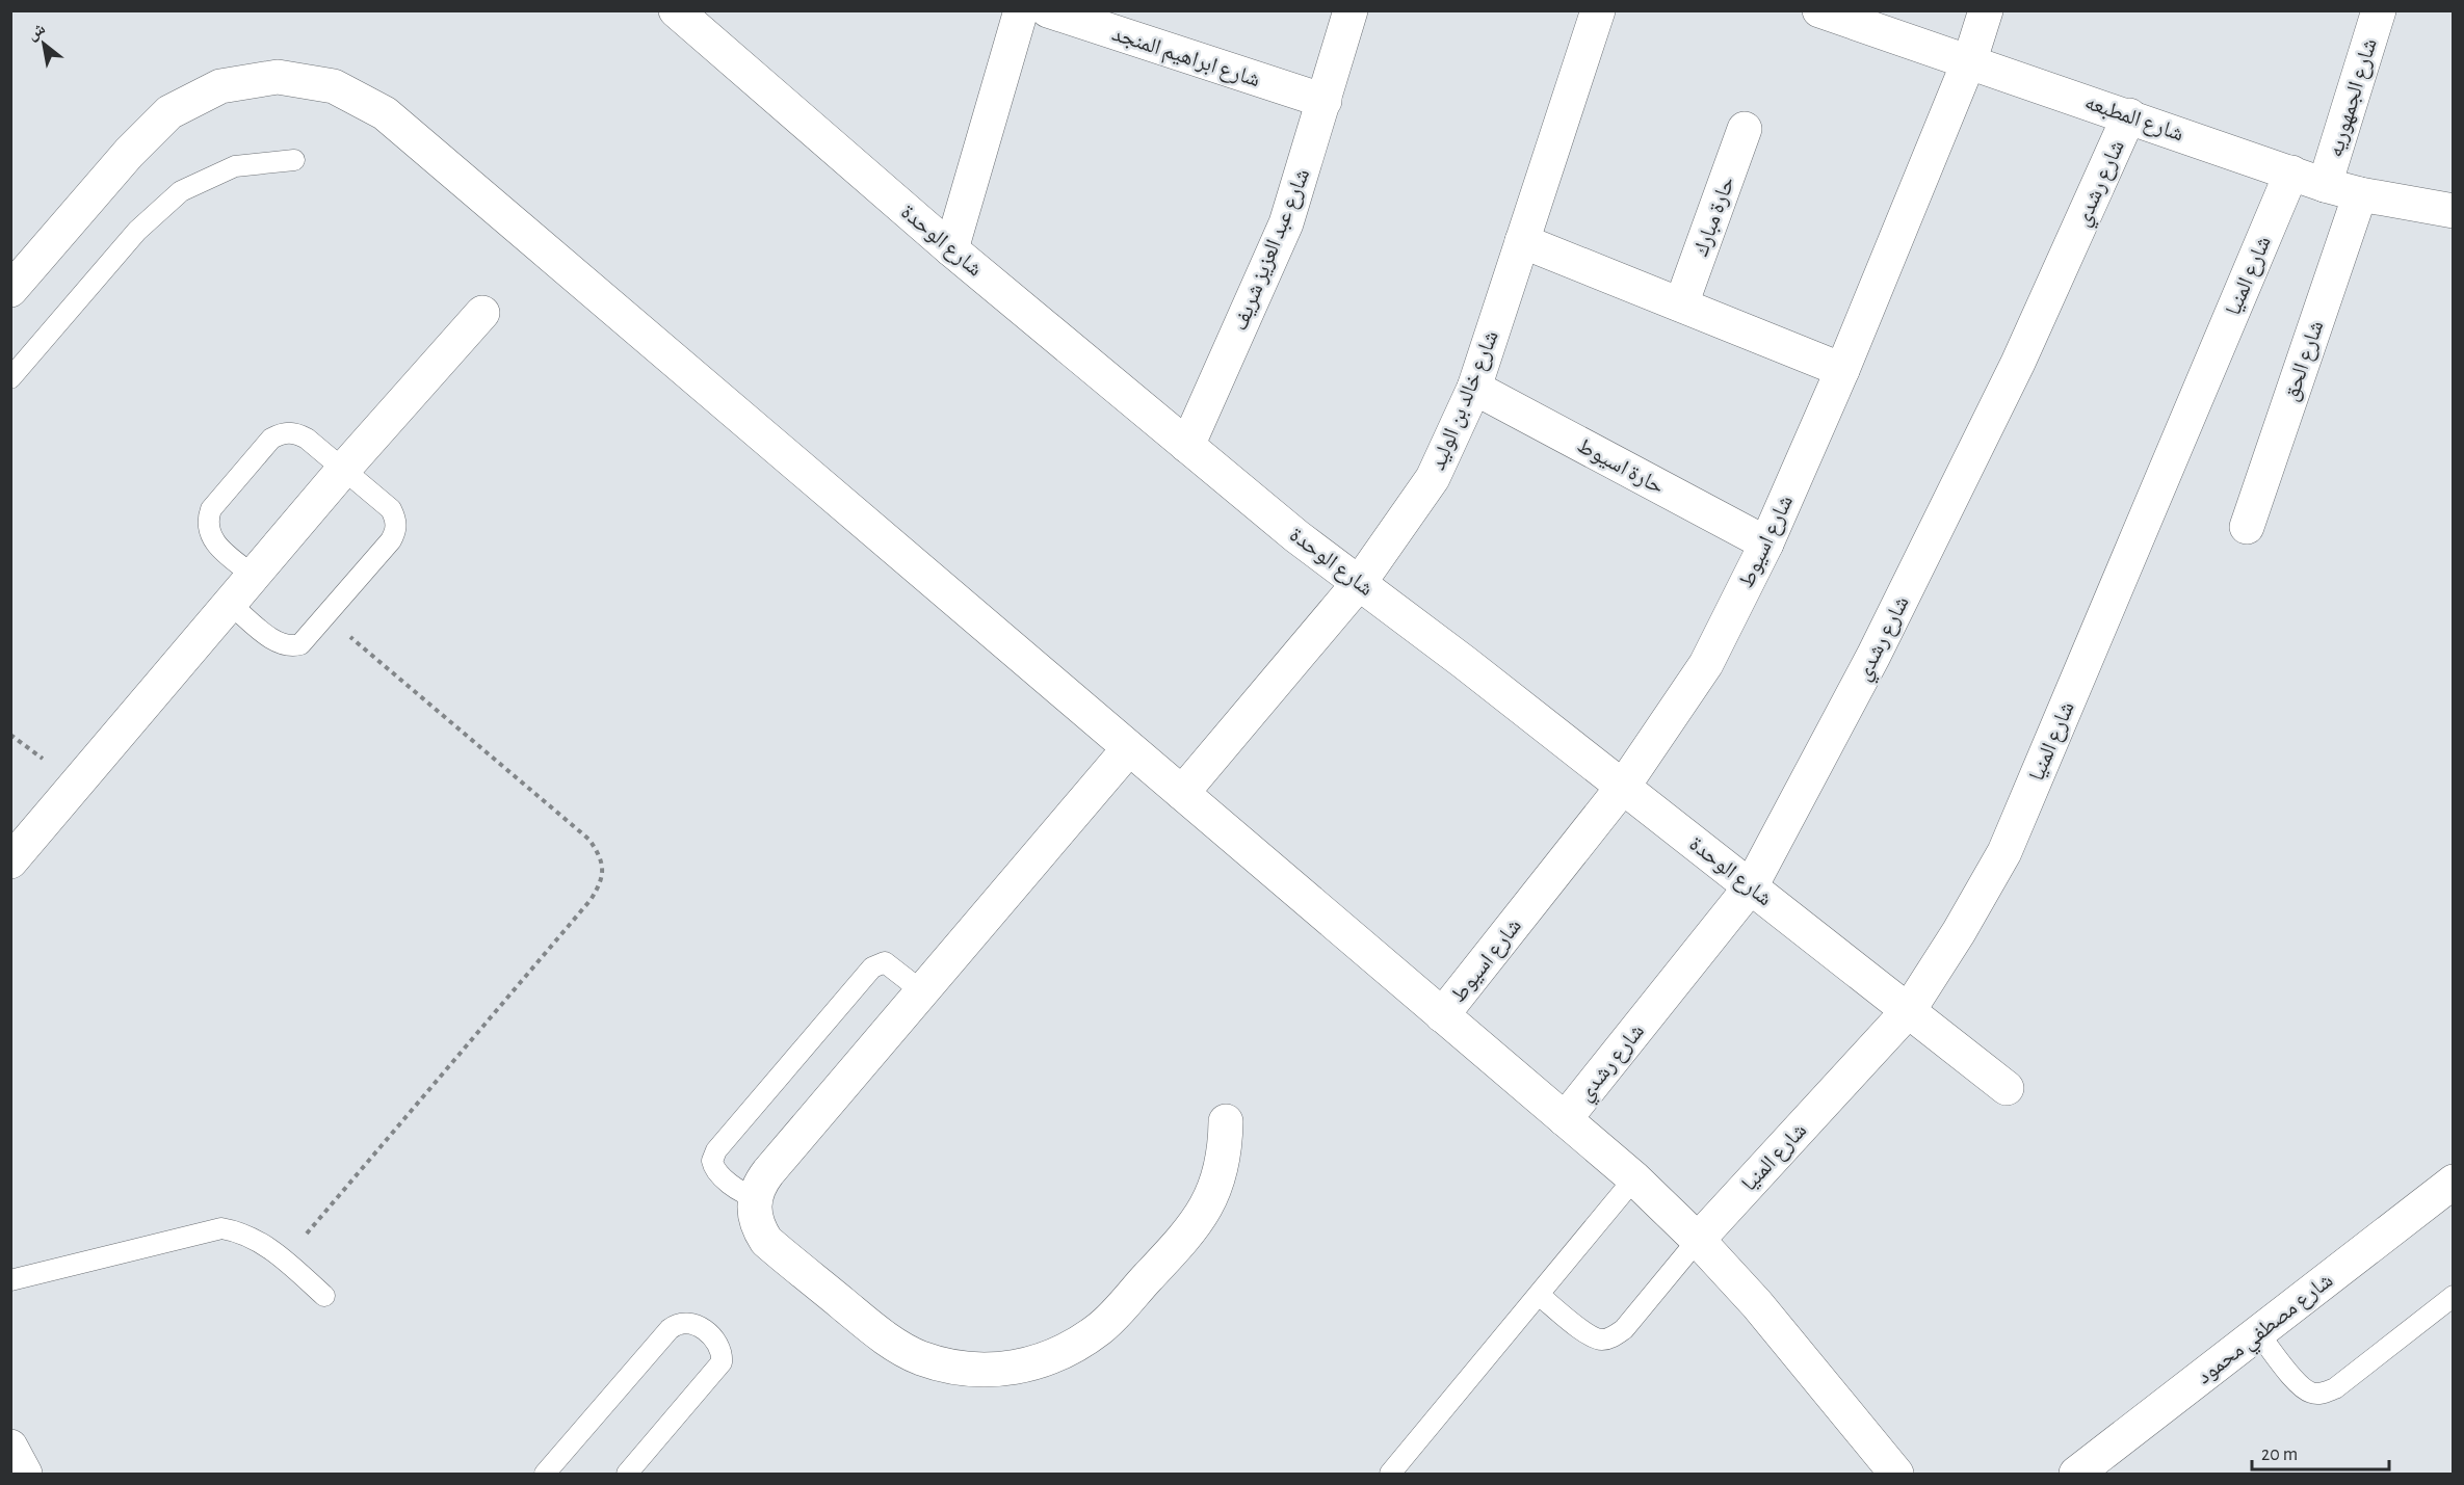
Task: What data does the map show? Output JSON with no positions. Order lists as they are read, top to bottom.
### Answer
{
  "streets": {
    "street": [
      "شارع ابراهيم المنجد",
      "شارع الجمهوريه",
      "شارع المطبعه",
      "شارع رشدي",
      "حارة مبارك",
      "شارع الوحدة",
      "شارع عبد العزيز شريف",
      "شارع المنيا",
      "شارع الحق",
      "شارع خالد بن الوليد",
      "حارة اسيوط",
      "شارع اسيوط",
      "شارع مصطفي محمود"
    ]
  },
  "crossings": [
    ["شارع ابراهيم المنجد", "شارع عبد العزيز شريف"],
    ["شارع الجمهوريه", "شارع المطبعه"],
    ["شارع المطبعه", "شارع رشدي"],
    ["شارع المطبعه", "شارع المنيا"],
    ["شارع المطبعه", "شارع الحق"],
    ["شارع المطبعه", "شارع اسيوط"],
    ["شارع رشدي", "شارع الوحدة"],
    ["شارع الوحدة", "شارع عبد العزيز شريف"],
    ["شارع الوحدة", "شارع المنيا"],
    ["شارع الوحدة", "شارع خالد بن الوليد"],
    ["شارع الوحدة", "شارع اسيوط"],
    ["شارع خالد بن الوليد", "حارة اسيوط"],
    ["حارة اسيوط", "شارع اسيوط"]
  ],
  "scale_bar": "20 m",
  "north": "top left"
}
